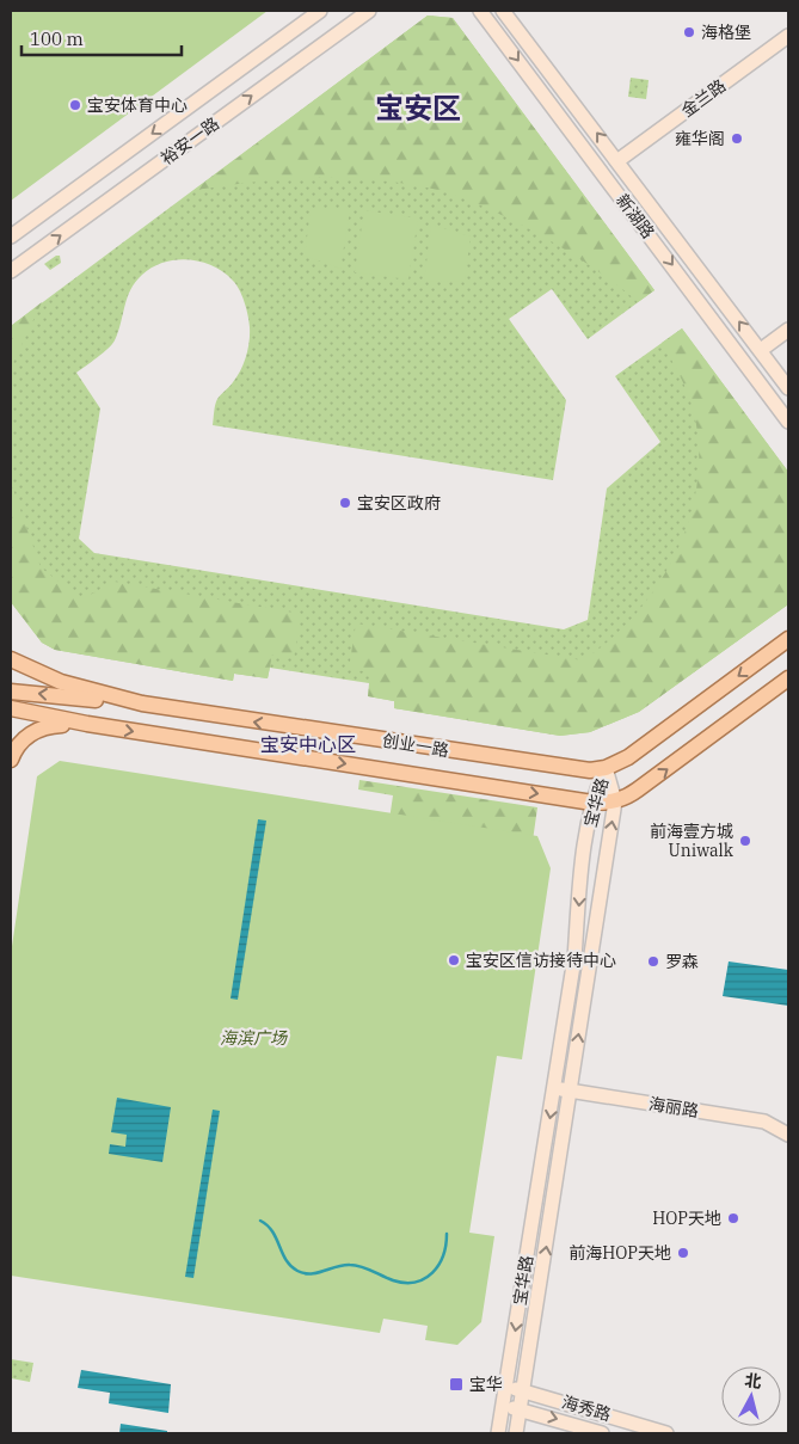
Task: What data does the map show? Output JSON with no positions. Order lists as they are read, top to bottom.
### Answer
{
  "streets": {
    "main road": [
      "金兰路",
      "裕安一路",
      "新湖路",
      "创业一路",
      "宝华路",
      "海丽路",
      "海秀路"
    ]
  },
  "crossings": [
    ["金兰路", "新湖路"],
    ["创业一路", "宝华路"],
    ["宝华路", "海丽路"],
    ["宝华路", "海秀路"]
  ],
  "districts": ["宝安区", "宝安中心区"],
  "parks": ["海滨广场"],
  "places": {
    "other": [
      "海格堡",
      "宝安体育中心",
      "雍华阁",
      "宝安区政府",
      "前海壹方城 Uniwalk",
      "宝安区信访接待中心",
      "罗森",
      "HOP天地",
      "前海HOP天地"
    ],
    "transit": ["宝华"]
  },
  "scale_bar": "100 m",
  "north": "top"
}
